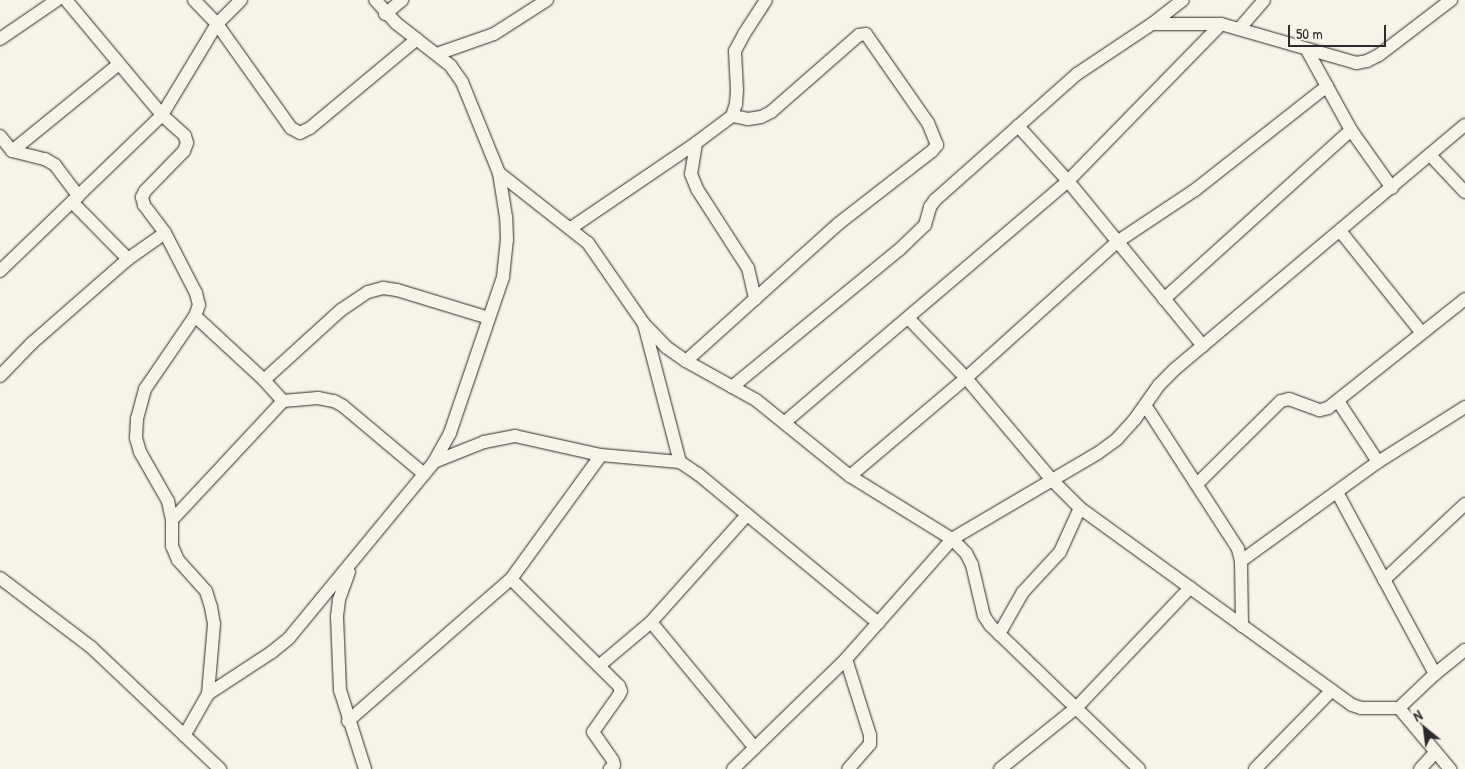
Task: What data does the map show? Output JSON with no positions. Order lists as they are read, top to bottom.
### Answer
{
  "scale_bar": "50 m",
  "north": "top left"
}
